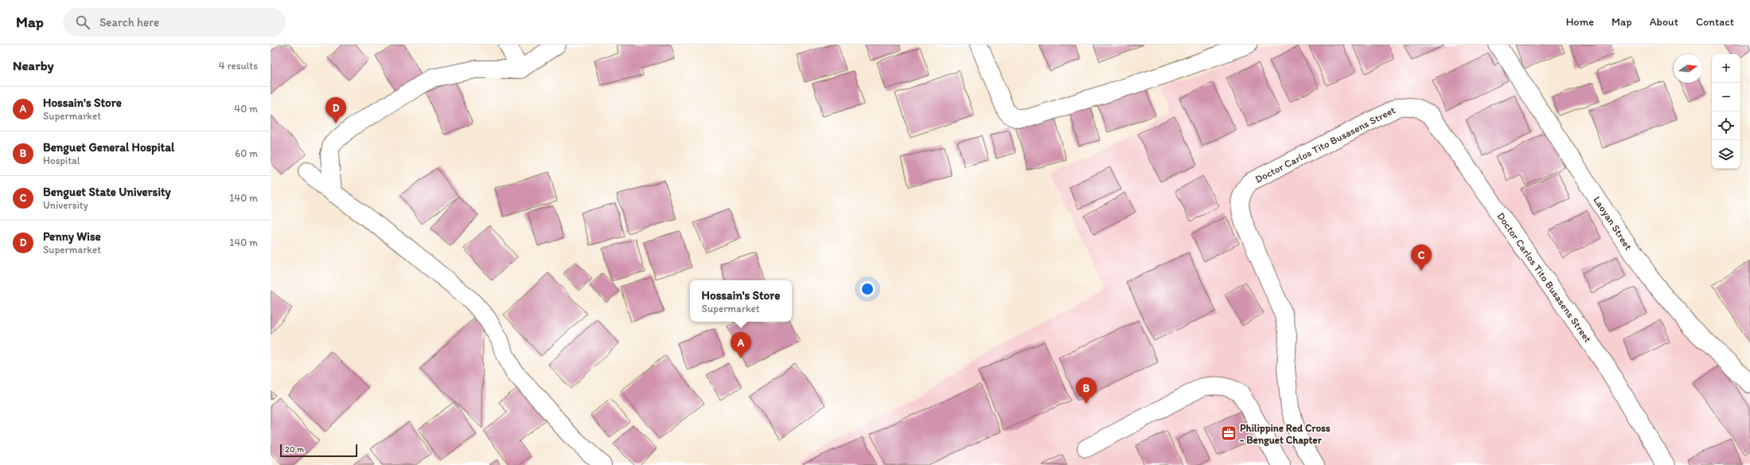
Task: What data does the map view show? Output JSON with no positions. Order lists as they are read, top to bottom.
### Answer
{
  "streets": {
    "street": ["Doctor Carlos Tito Busasens Street", "Laoyan Street"]
  },
  "places": {
    "office": ["Philippine Red Cross - Benguet Chapter"]
  },
  "scale_bar": "20 m",
  "north": "right",
  "page": {
    "header": "Map",
    "search": "Search here",
    "nav": [
      "Home",
      "Map",
      "About",
      "Contact"
    ],
    "heading": ["Nearby", "4 results"],
    "map_buttons": ["+", "−"],
    "list": [
      {
        "mark": "A",
        "name": "Hossain's Store",
        "note": "Supermarket",
        "value": "40 m"
      },
      {
        "mark": "B",
        "name": "Benguet General Hospital",
        "note": "Hospital",
        "value": "60 m"
      },
      {
        "mark": "C",
        "name": "Benguet State University",
        "note": "University",
        "value": "140 m"
      },
      {
        "mark": "D",
        "name": "Penny Wise",
        "note": "Supermarket",
        "value": "140 m"
      }
    ],
    "pins": [
      "D",
      "C",
      "A",
      "B"
    ],
    "popup": ["Hossain's Store", "Supermarket"],
    "scale": "20 m"
  }
}
